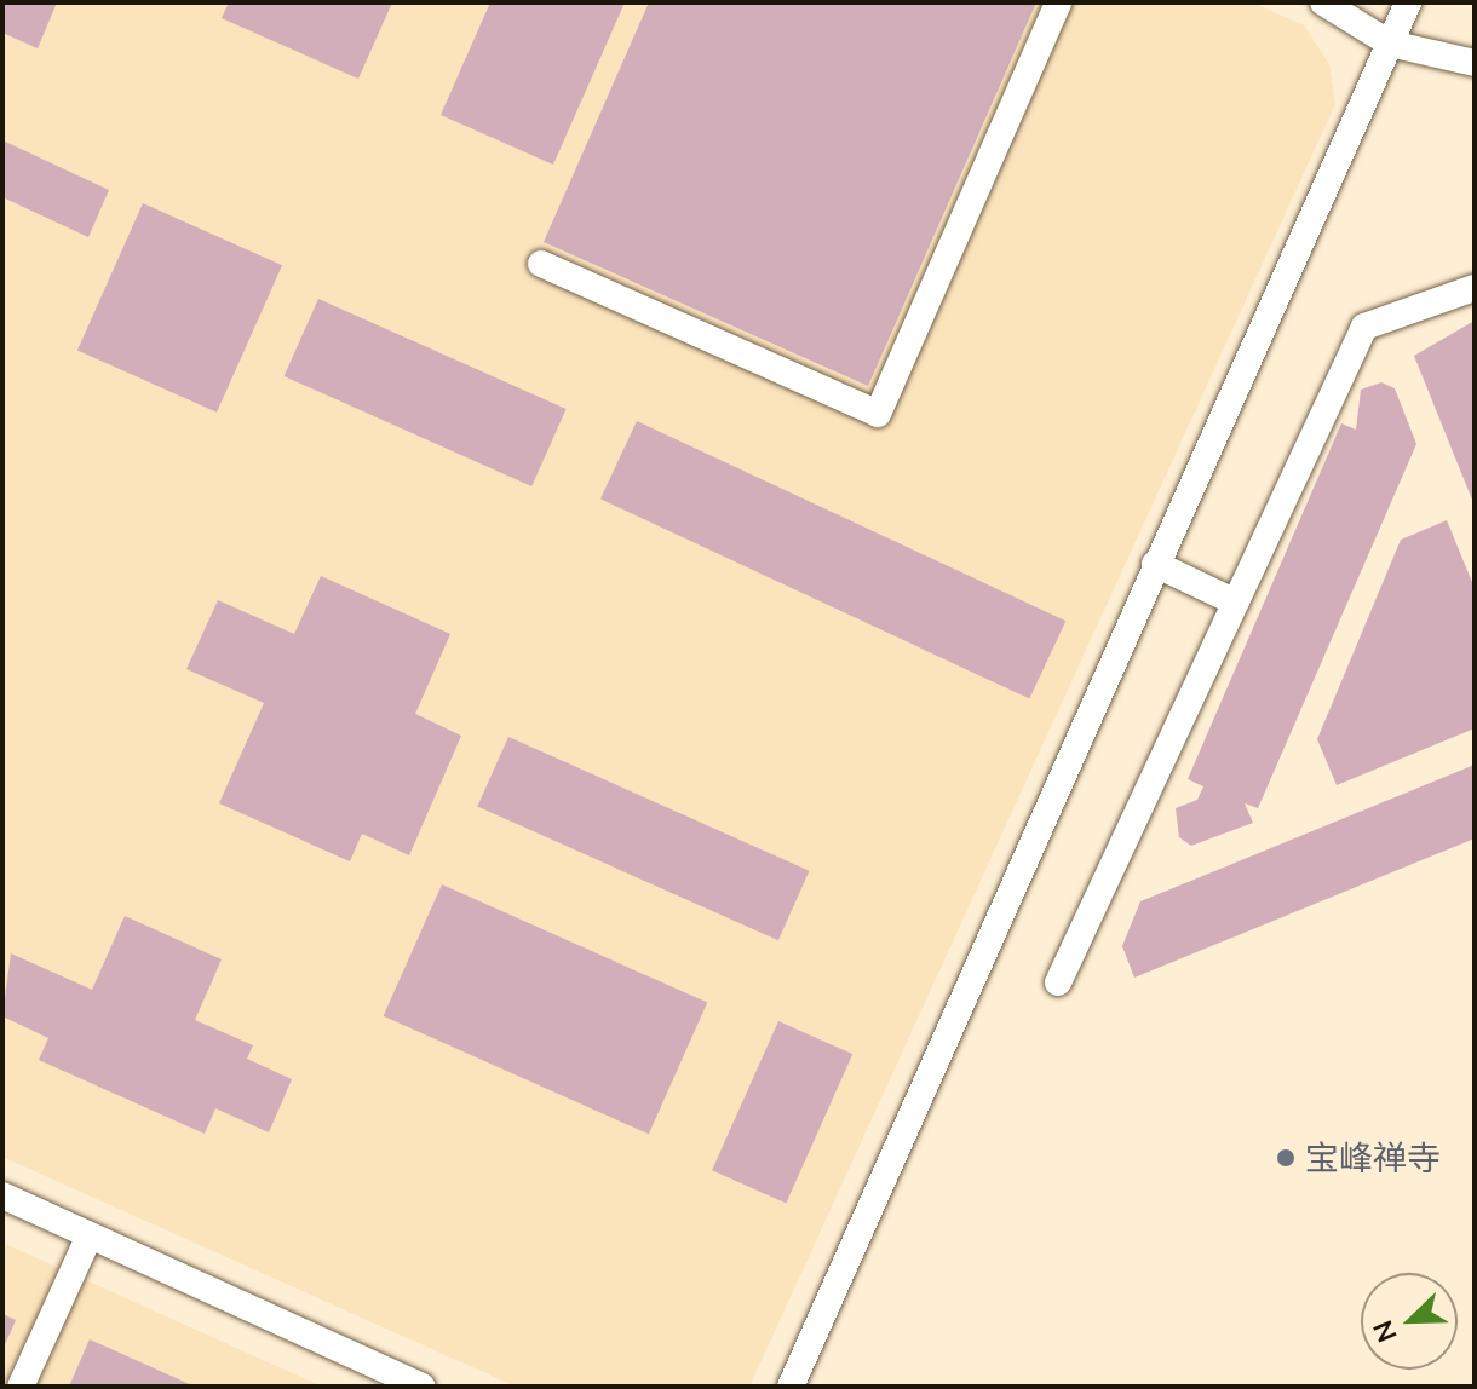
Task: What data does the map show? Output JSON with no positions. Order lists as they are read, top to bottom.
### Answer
{
  "places": ["宝峰禅寺"],
  "north": "bottom left"
}
